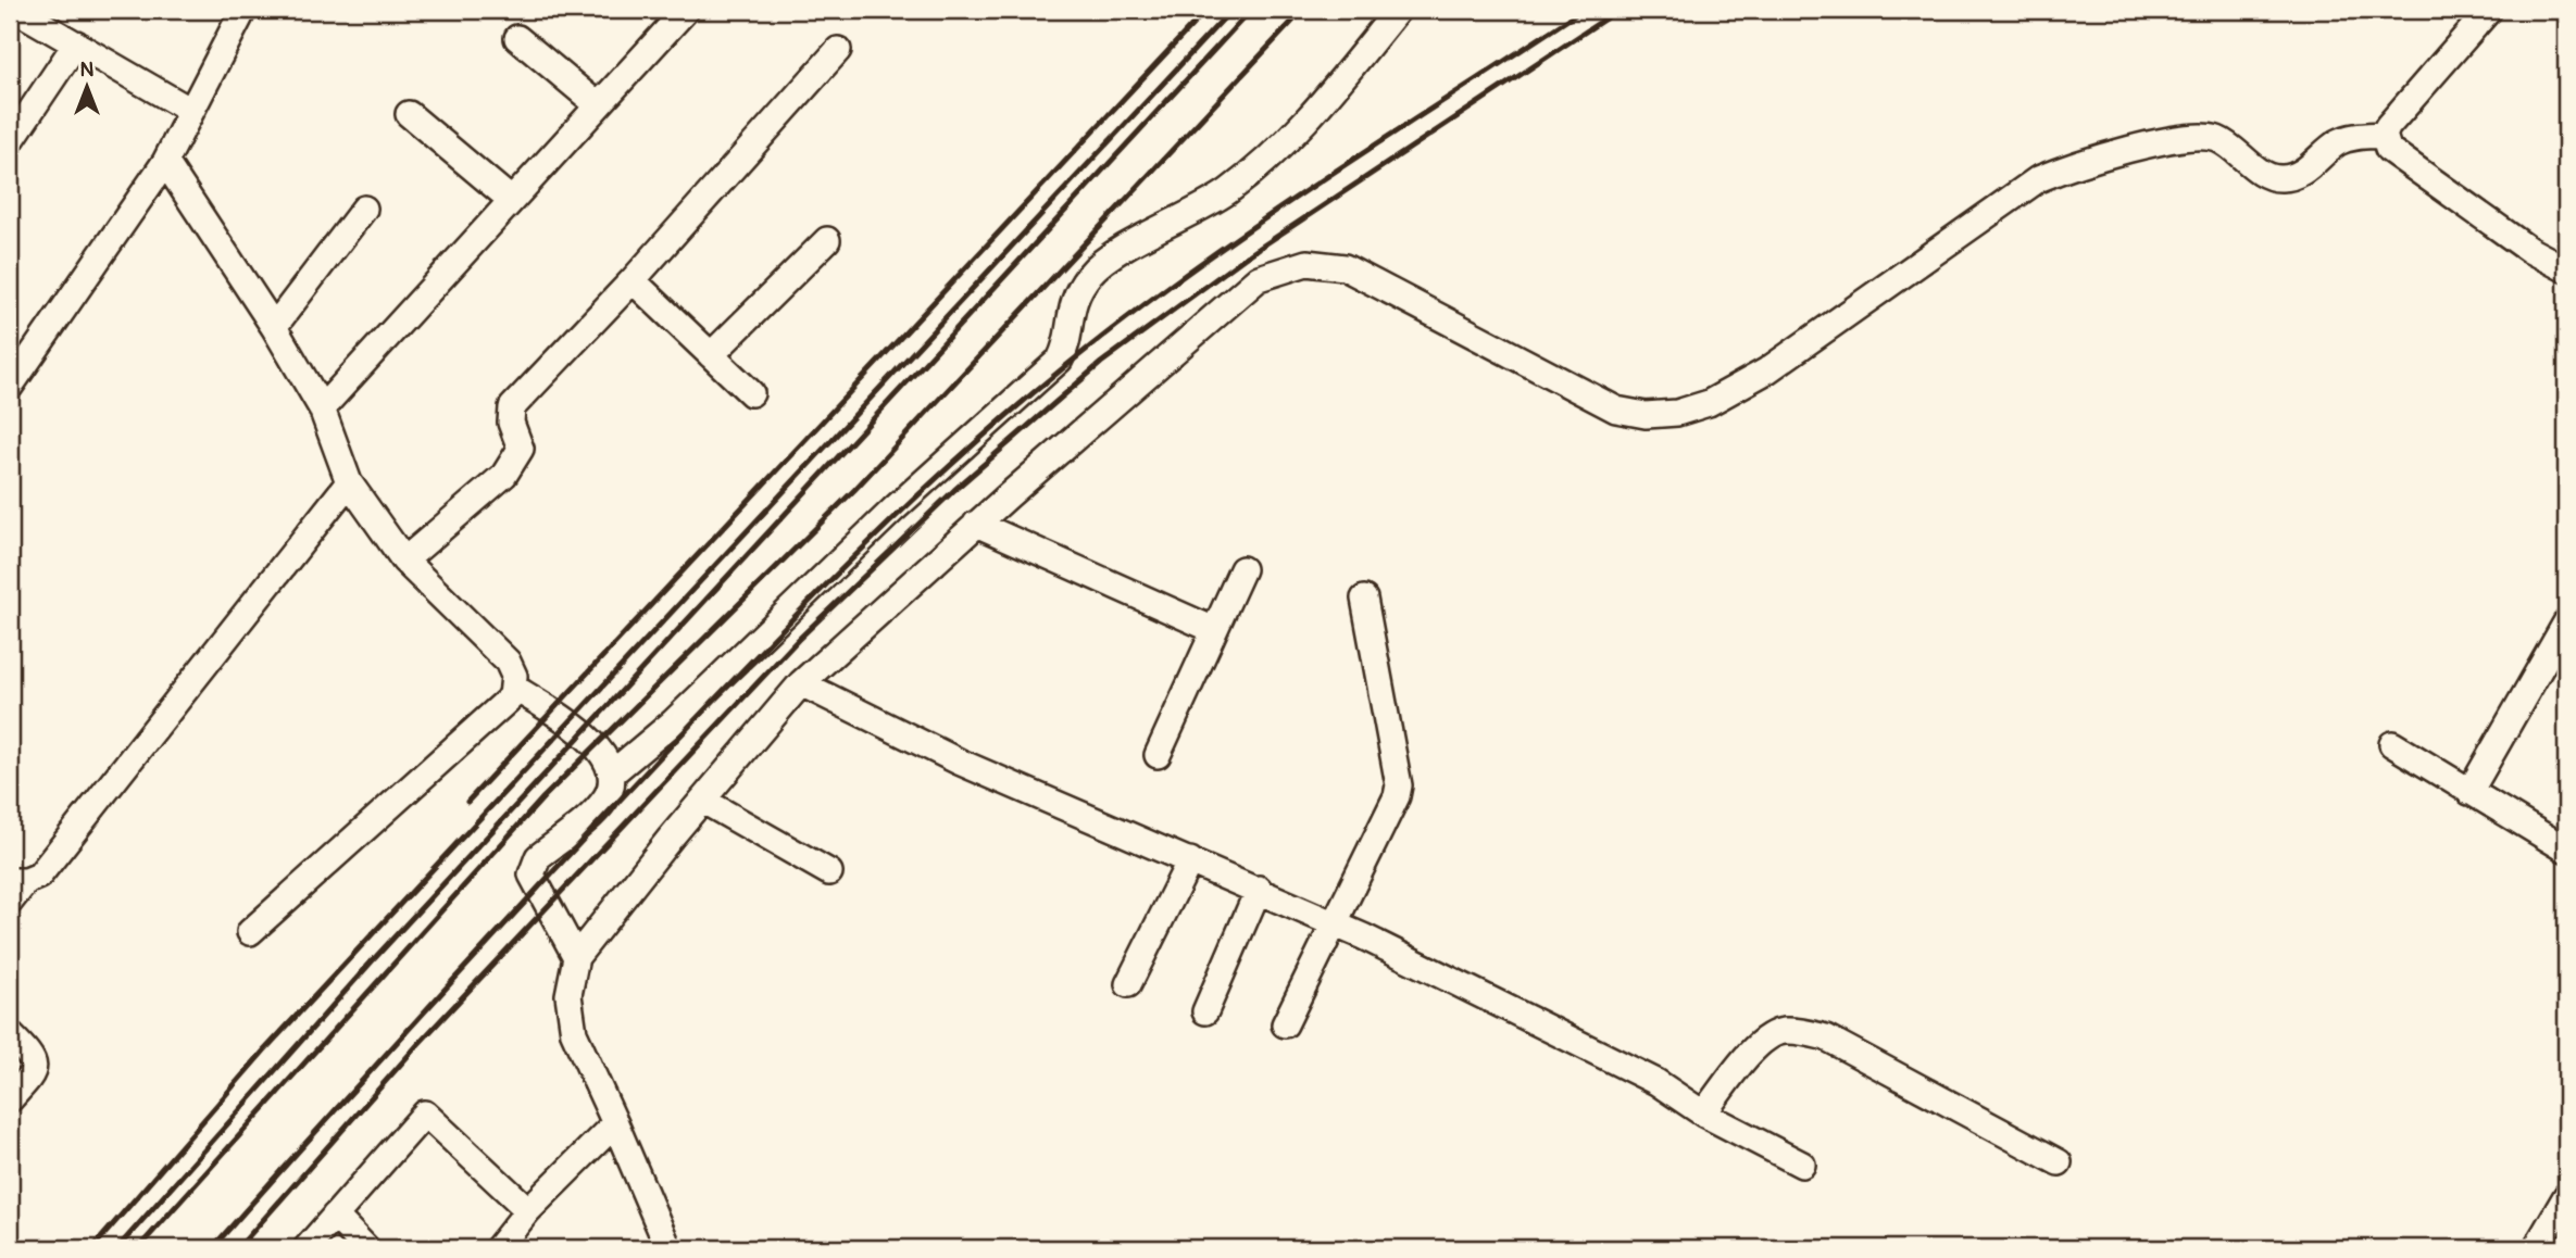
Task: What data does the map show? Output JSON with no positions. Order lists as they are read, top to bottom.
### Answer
{
  "north": "top"
}
